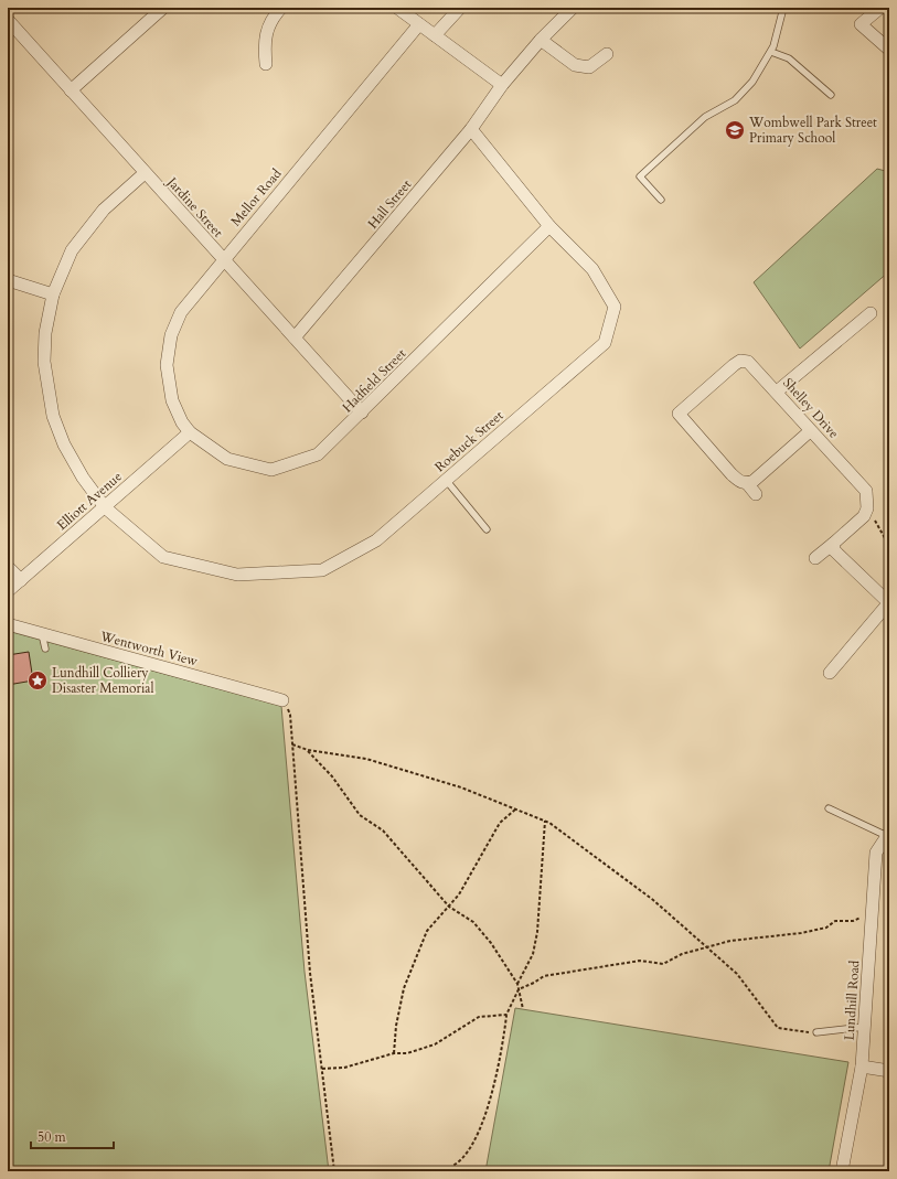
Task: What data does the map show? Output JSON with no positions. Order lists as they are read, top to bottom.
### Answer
{
  "streets": {
    "street": [
      "Mellor Road",
      "Hall Street",
      "Jardine Street",
      "Hadfield Street",
      "Shelley Drive",
      "Roebuck Street",
      "Elliott Avenue",
      "Wentworth View",
      "Lundhill Road"
    ]
  },
  "crossings": [
    ["Mellor Road", "Jardine Street"],
    ["Mellor Road", "Hadfield Street"],
    ["Mellor Road", "Elliott Avenue"],
    ["Hall Street", "Jardine Street"],
    ["Hall Street", "Roebuck Street"],
    ["Jardine Street", "Hadfield Street"],
    ["Jardine Street", "Roebuck Street"],
    ["Hadfield Street", "Roebuck Street"],
    ["Hadfield Street", "Elliott Avenue"],
    ["Roebuck Street", "Elliott Avenue"]
  ],
  "places": {
    "school or university": ["Wombwell Park Street Primary School"],
    "place": ["Lundhill Colliery Disaster Memorial"]
  },
  "scale_bar": "50 m"
}
